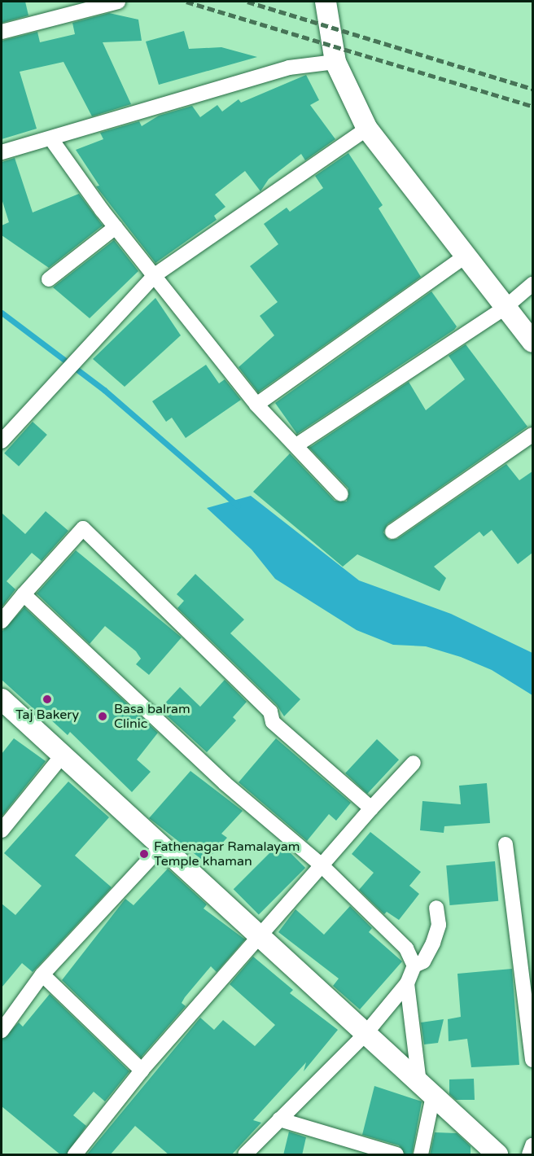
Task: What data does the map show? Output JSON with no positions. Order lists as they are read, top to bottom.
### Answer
{
  "places": ["Taj Bakery", "Basa balram Clinic", "Fathenagar Ramalayam Temple khaman"]
}
